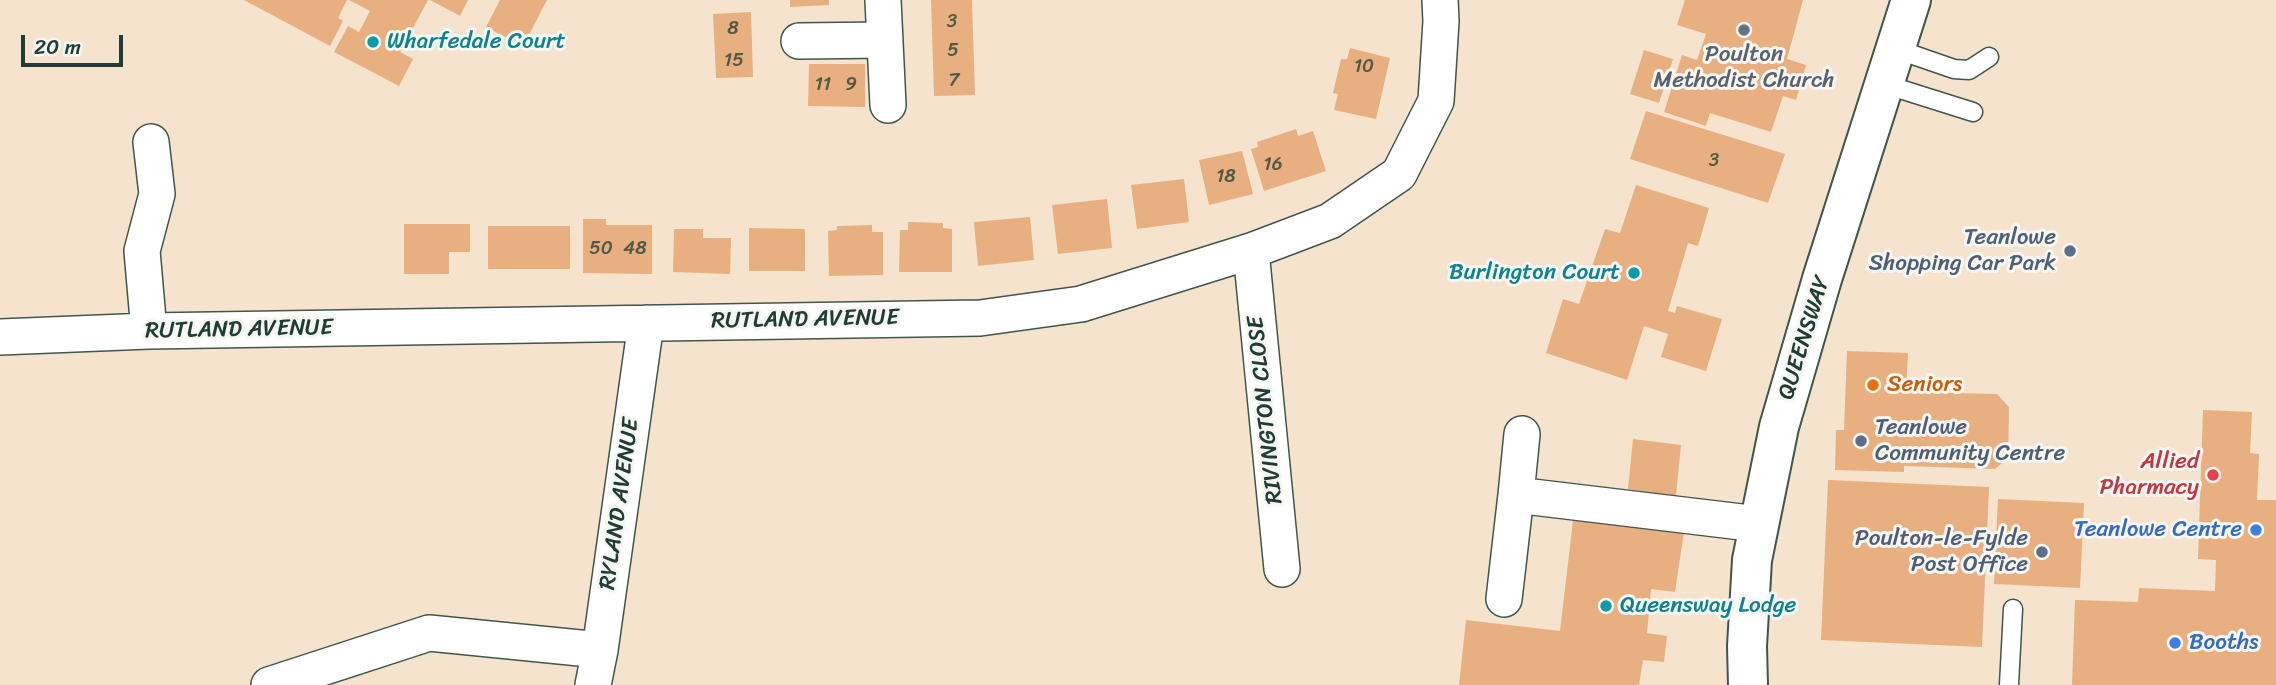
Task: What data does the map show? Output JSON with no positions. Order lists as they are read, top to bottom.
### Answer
{
  "streets": {
    "main road": ["QUEENSWAY"],
    "street": ["RUTLAND AVENUE", "RIVINGTON CLOSE", "RYLAND AVENUE"]
  },
  "crossings": [
    ["RUTLAND AVENUE", "RIVINGTON CLOSE"],
    ["RUTLAND AVENUE", "RYLAND AVENUE"]
  ],
  "places": [
    "Poulton Methodist Church",
    "Wharfedale Court",
    "Teanlowe Shopping Car Park",
    "Burlington Court",
    "Seniors",
    "Teanlowe Community Centre",
    "Allied Pharmacy",
    "Teanlowe Centre",
    "Poulton-le-Fylde Post Office",
    "Queensway Lodge",
    "Booths"
  ],
  "house_numbers": [
    "3",
    "8",
    "5",
    "15",
    "10",
    "7",
    "11",
    "9",
    "3",
    "16",
    "18",
    "50",
    "48"
  ],
  "scale_bar": "20 m"
}
